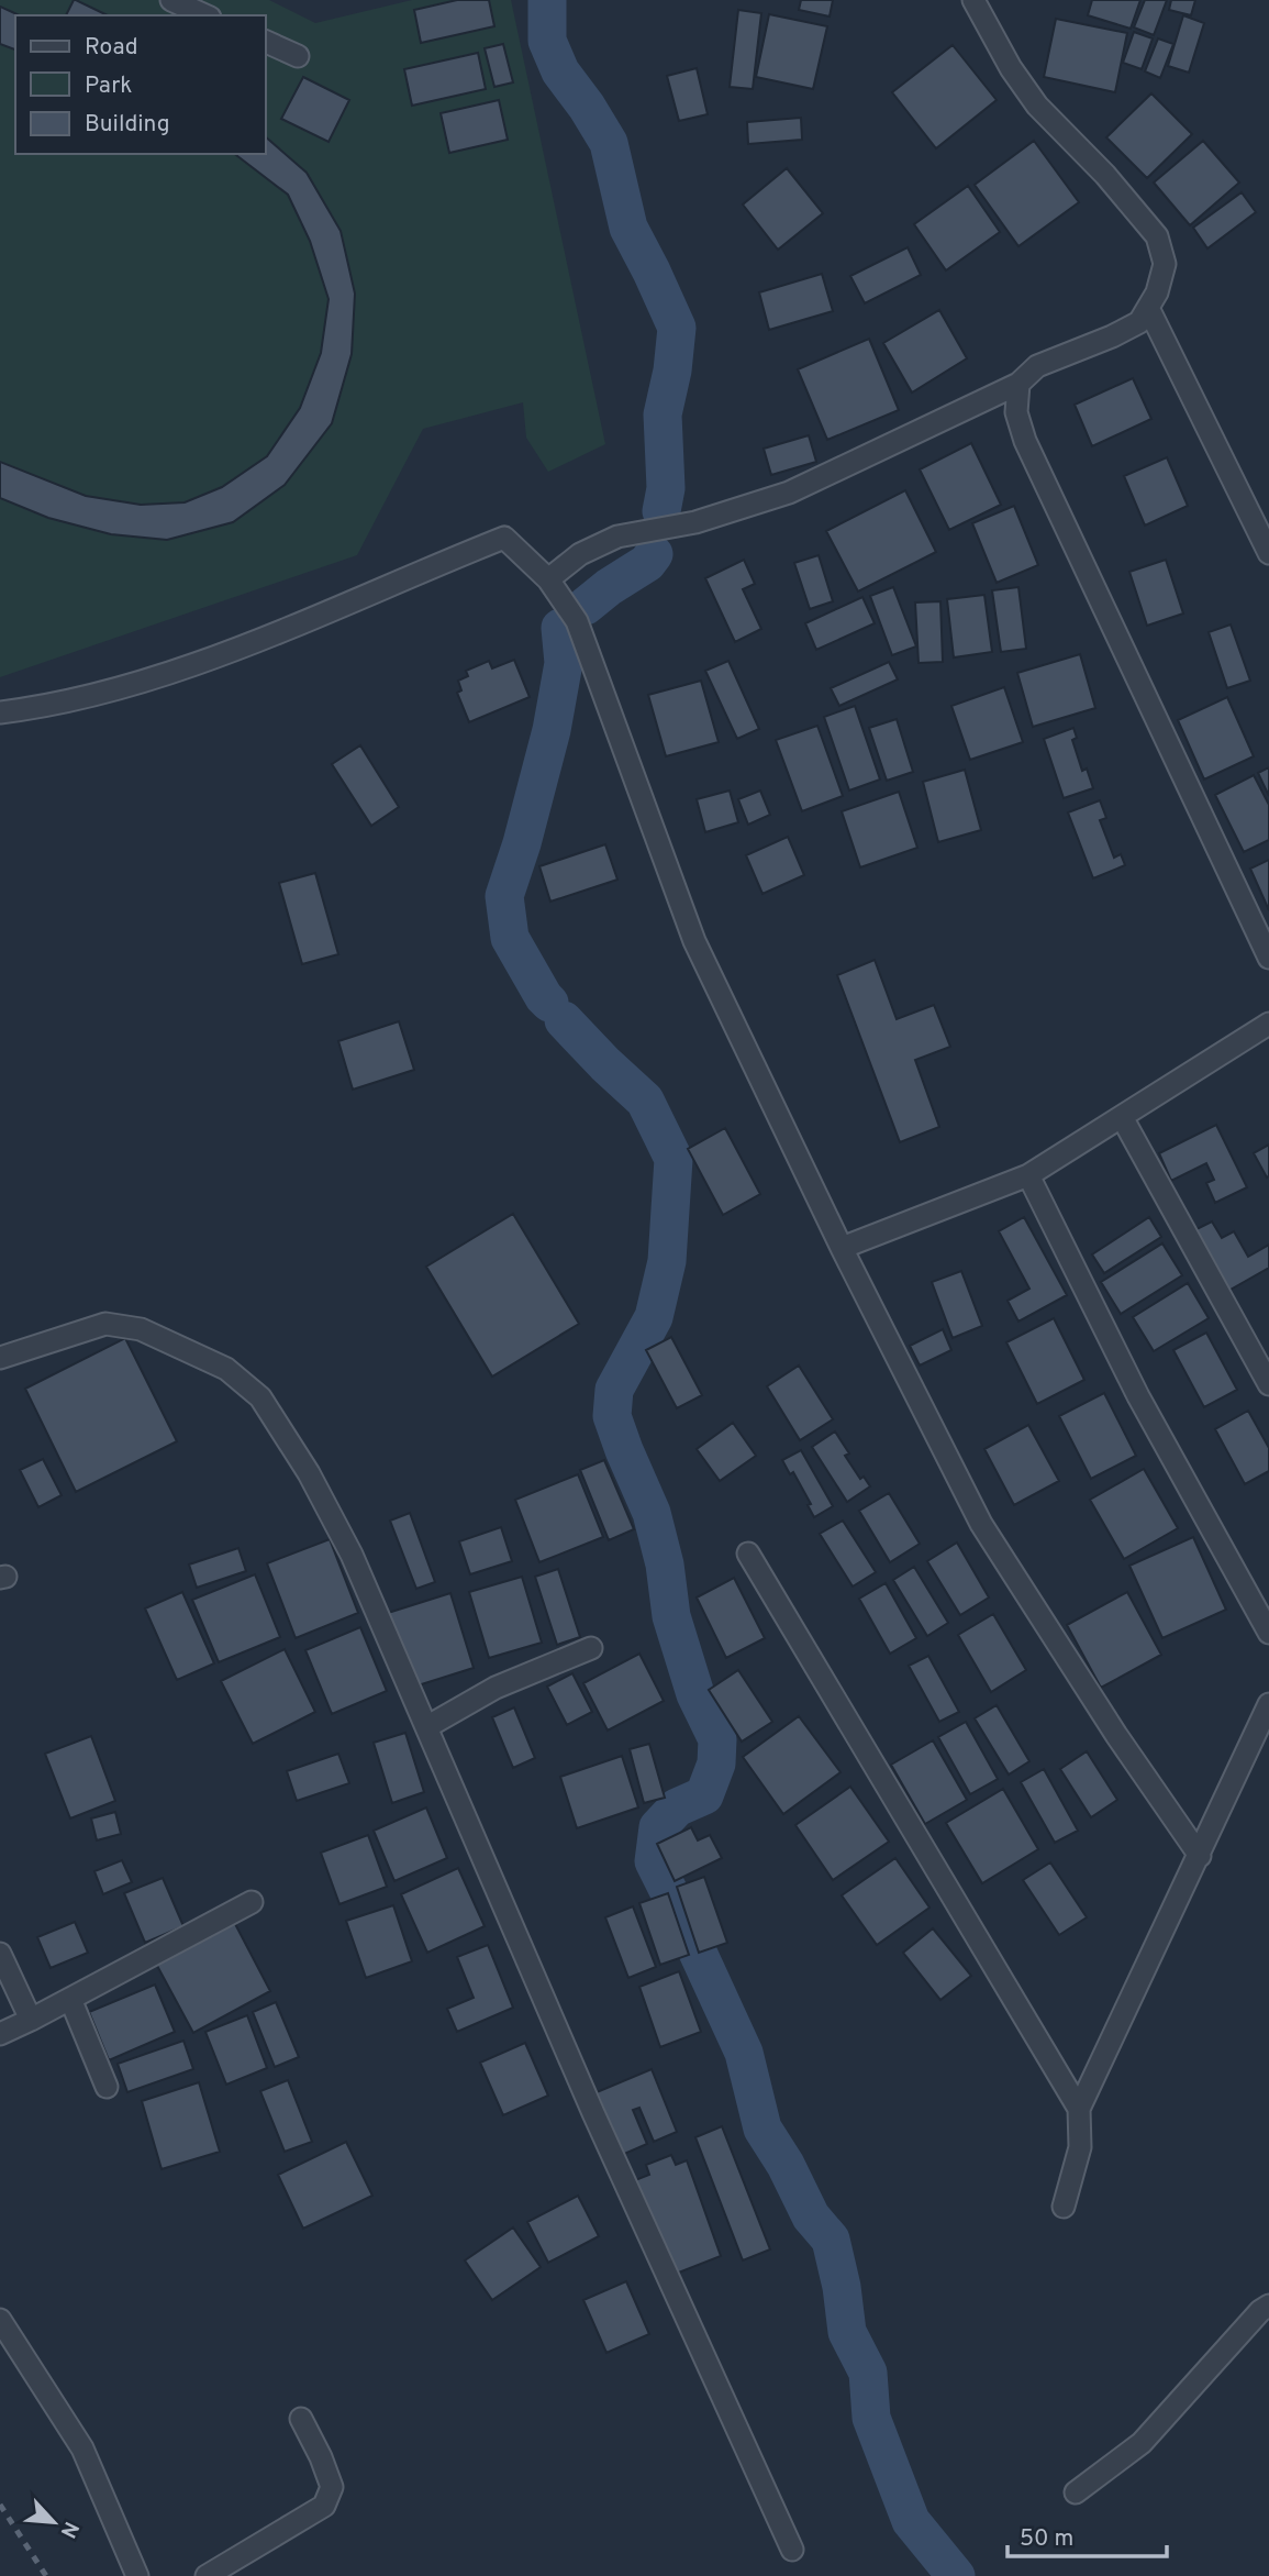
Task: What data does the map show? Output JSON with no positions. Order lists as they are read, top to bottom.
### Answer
{
  "legend": ["Road", "Park", "Building"],
  "scale_bar": "50 m",
  "north": "bottom right"
}
